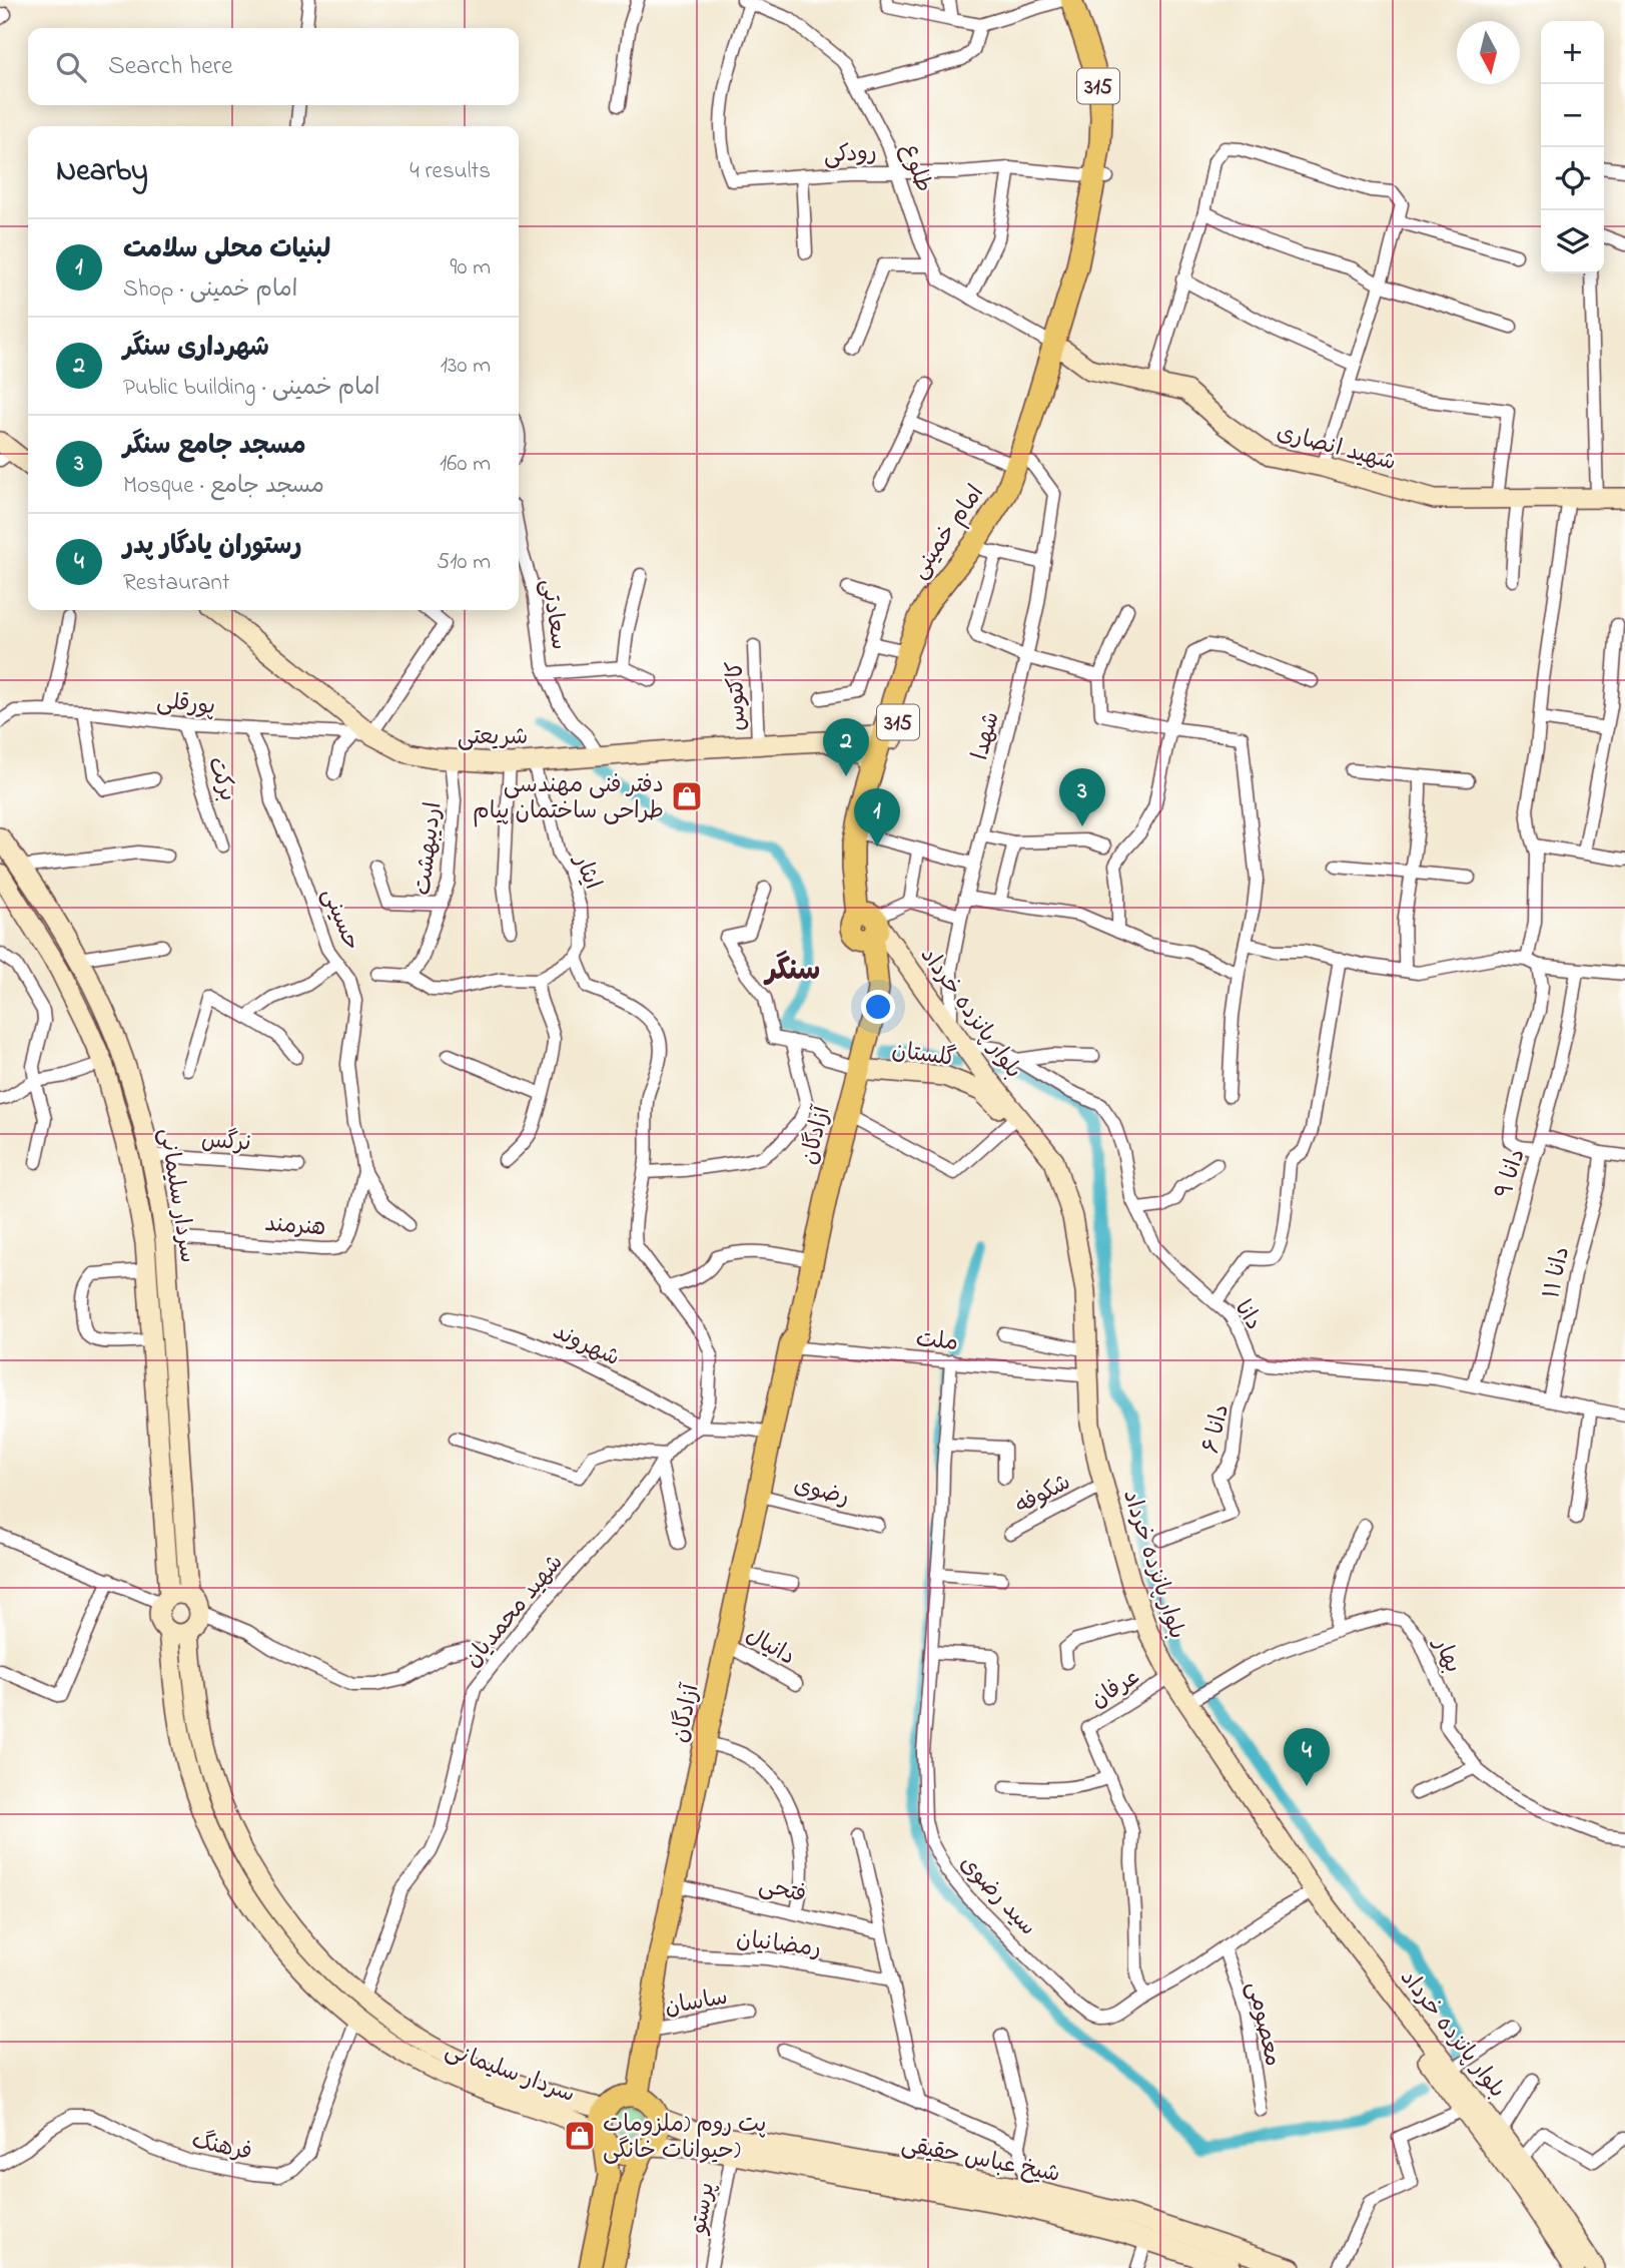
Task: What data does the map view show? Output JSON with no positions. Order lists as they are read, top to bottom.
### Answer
{
  "streets": {
    "main road": ["315", "امام خمینی", "آزادگان"],
    "street": [
      "رودکی",
      "طلوع",
      "شهید انصاری",
      "سعادتی",
      "کاکتوس",
      "پورقلی",
      "شریعتی",
      "شهدا",
      "برکت",
      "اردیبهشت",
      "ایثار",
      "حسینی",
      "بلوار پانزده خرداد",
      "گلستان",
      "نرگس",
      "دانا ۹",
      "سردار سلیمانی",
      "هنرمند",
      "دانا ۱۱",
      "دانا",
      "ملت",
      "شهروند",
      "دانا ۶",
      "رضوی",
      "شکوفه",
      "شهید محمدیان",
      "دانیال",
      "بهار",
      "عرفان",
      "فتحی",
      "سید رضوی",
      "رمضانیان",
      "ساسان",
      "معصومی",
      "فرهنگ",
      "شیخ عباس حقیقی",
      "پرستو"
    ]
  },
  "crossings": [
    ["315", "رودکی"],
    ["315", "امام خمینی"],
    ["رودکی", "طلوع"],
    ["رودکی", "امام خمینی"],
    ["طلوع", "شهید انصاری"],
    ["طلوع", "امام خمینی"],
    ["شهید انصاری", "امام خمینی"],
    ["امام خمینی", "شریعتی"],
    ["امام خمینی", "شهدا"],
    ["امام خمینی", "بلوار پانزده خرداد"],
    ["امام خمینی", "آزادگان"],
    ["سعادتی", "شریعتی"],
    ["کاکتوس", "شریعتی"],
    ["پورقلی", "شریعتی"],
    ["پورقلی", "برکت"],
    ["پورقلی", "حسینی"],
    ["شریعتی", "اردیبهشت"],
    ["شریعتی", "ایثار"],
    ["شهدا", "بلوار پانزده خرداد"],
    ["حسینی", "هنرمند"],
    ["بلوار پانزده خرداد", "گلستان"],
    ["بلوار پانزده خرداد", "آزادگان"],
    ["بلوار پانزده خرداد", "دانا"],
    ["بلوار پانزده خرداد", "ملت"],
    ["بلوار پانزده خرداد", "شکوفه"],
    ["بلوار پانزده خرداد", "بهار"],
    ["بلوار پانزده خرداد", "عرفان"],
    ["بلوار پانزده خرداد", "سید رضوی"],
    ["گلستان", "آزادگان"],
    ["آزادگان", "سردار سلیمانی"],
    ["آزادگان", "ملت"],
    ["آزادگان", "رضوی"],
    ["آزادگان", "دانیال"],
    ["آزادگان", "فتحی"],
    ["آزادگان", "رمضانیان"],
    ["آزادگان", "ساسان"],
    ["آزادگان", "شیخ عباس حقیقی"],
    ["نرگس", "سردار سلیمانی"],
    ["دانا ۹", "دانا"],
    ["سردار سلیمانی", "هنرمند"],
    ["سردار سلیمانی", "شهید محمدیان"],
    ["سردار سلیمانی", "فرهنگ"],
    ["سردار سلیمانی", "شیخ عباس حقیقی"],
    ["دانا ۱۱", "دانا"],
    ["دانا", "دانا ۶"],
    ["ملت", "سید رضوی"],
    ["شهروند", "شهید محمدیان"],
    ["سید رضوی", "معصومی"],
    ["شیخ عباس حقیقی", "پرستو"]
  ],
  "districts": ["سنگر"],
  "places": {
    "shop": ["دفتر فنی مهندسی طراحی ساختمان پیام", "پت روم (ملزومات حیوانات خانگی)"]
  },
  "north": "bottom",
  "page": {
    "map_buttons": ["+", "−"],
    "search": "Search here",
    "heading": ["Nearby", "4 results"],
    "list": [
      {
        "mark": "1",
        "name": "لبنیات محلی سلامت",
        "note": "Shop · امام خمینی",
        "value": "90 m"
      },
      {
        "mark": "2",
        "name": "شهرداری سنگر",
        "note": "Public building · امام خمینی",
        "value": "130 m"
      },
      {
        "mark": "3",
        "name": "مسجد جامع سنگر",
        "note": "Mosque · مسجد جامع",
        "value": "160 m"
      },
      {
        "mark": "4",
        "name": "رستوران یادگار پدر",
        "note": "Restaurant",
        "value": "510 m"
      }
    ],
    "pins": [
      "2",
      "3",
      "1",
      "4"
    ]
  }
}
